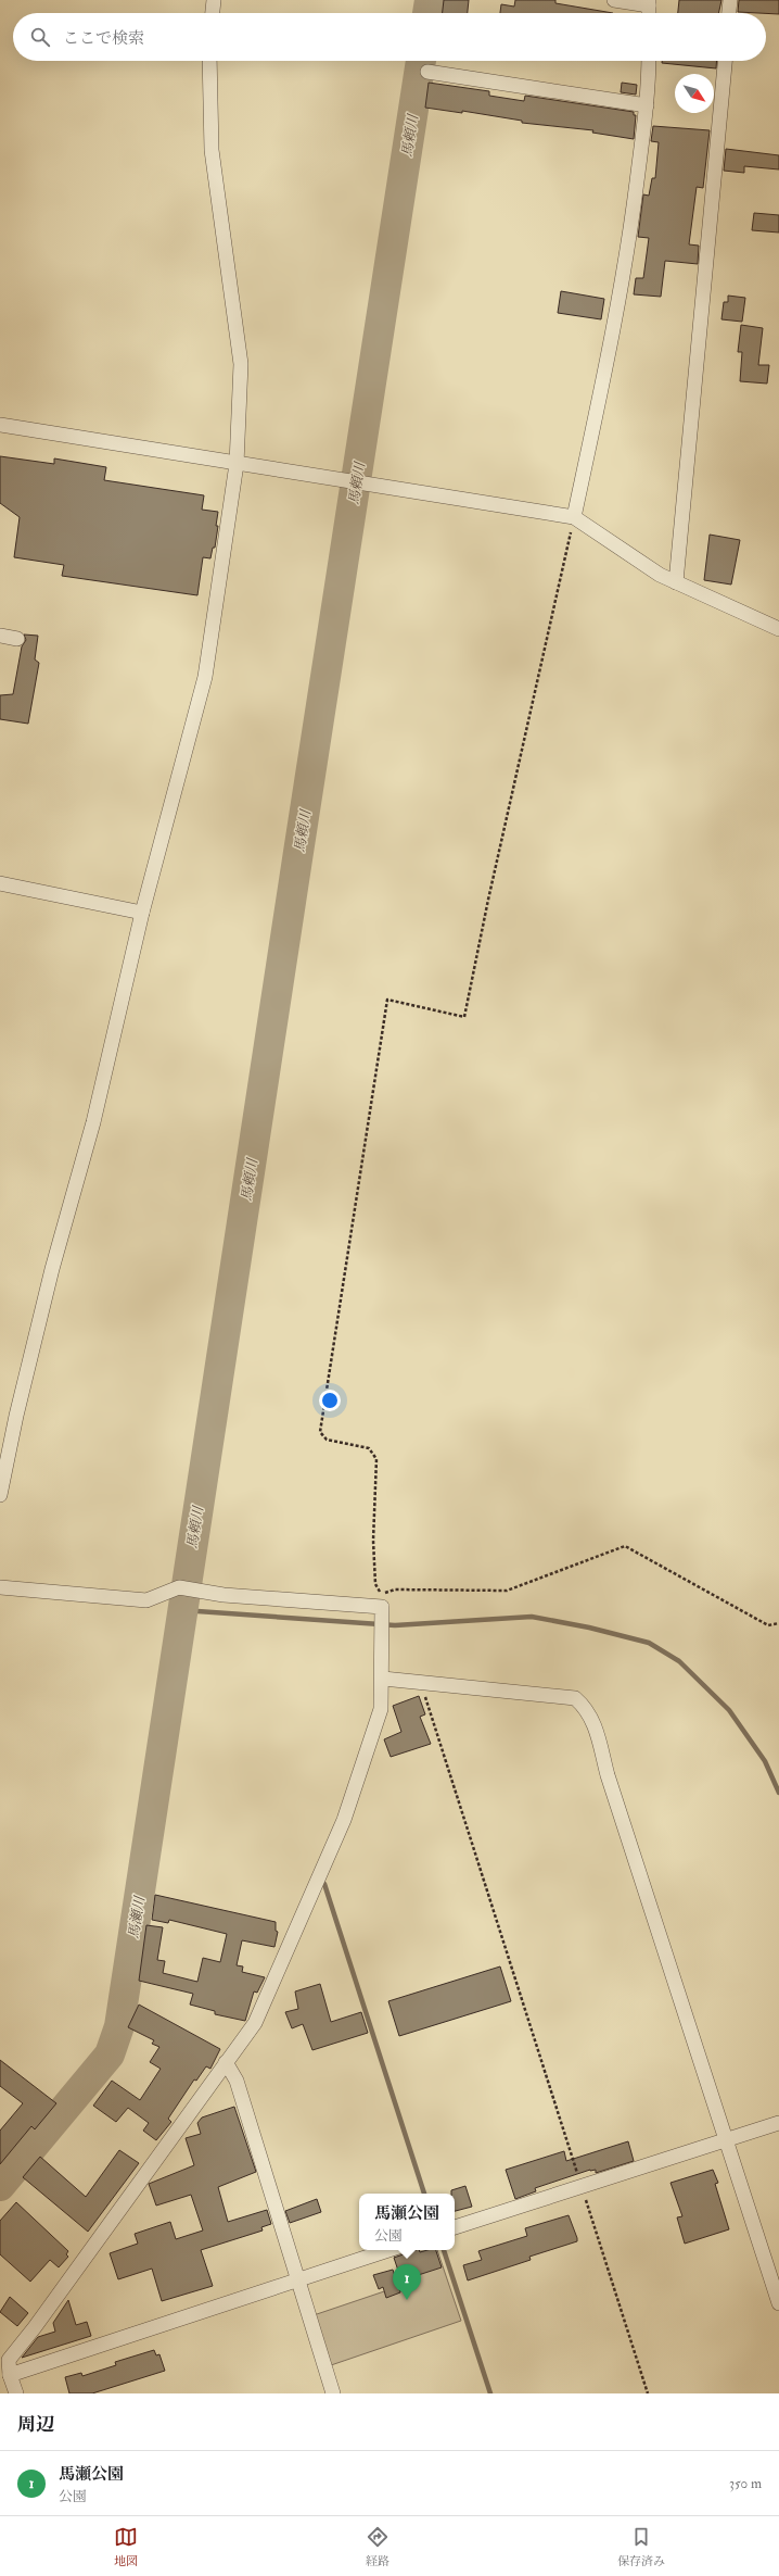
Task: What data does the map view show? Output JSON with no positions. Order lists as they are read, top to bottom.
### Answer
{
  "water": ["馬頼川", "馬瀬川"],
  "north": "bottom right",
  "page": {
    "search": "ここで検索",
    "popup": ["馬瀬公園", "公園"],
    "pins": "1",
    "heading": "周辺",
    "list": [
      {
        "mark": "1",
        "name": "馬瀬公園",
        "note": "公園",
        "value": "350 m"
      }
    ],
    "nav": ["地図", "経路", "保存済み"]
  }
}
